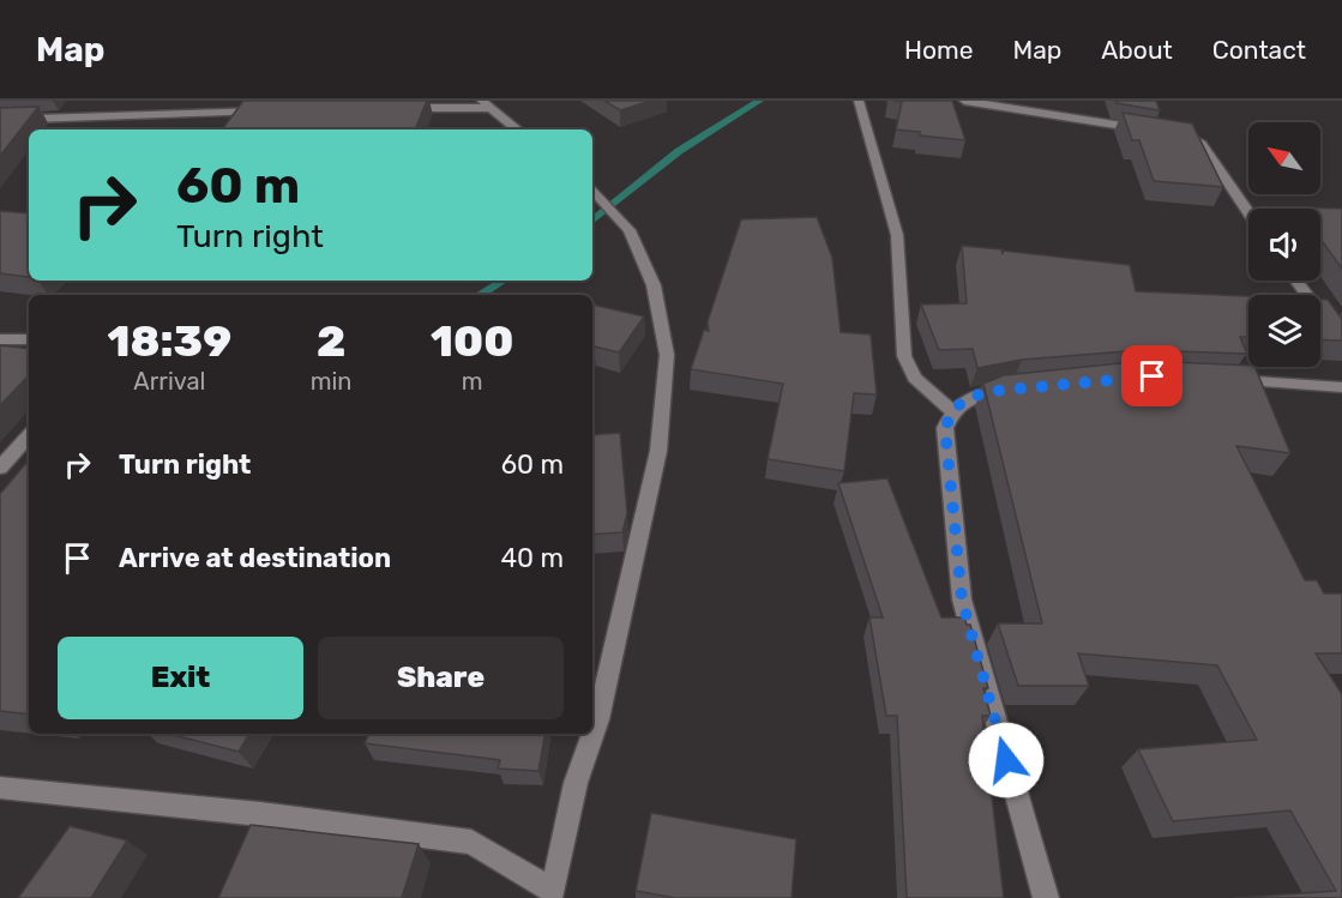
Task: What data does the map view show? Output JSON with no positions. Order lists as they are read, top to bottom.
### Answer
{
  "north": "top left",
  "page": {
    "header": "Map",
    "nav": [
      "Home",
      "Map",
      "About",
      "Contact"
    ],
    "turn": ["60 m", "Turn right"],
    "eta": [
      "18:39",
      "Arrival",
      "2",
      "min",
      "100",
      "m"
    ],
    "list": [
      {
        "name": "Turn right",
        "value": "60 m"
      },
      {
        "name": "Arrive at destination",
        "value": "40 m"
      }
    ],
    "buttons": ["Exit", "Share"]
  }
}
